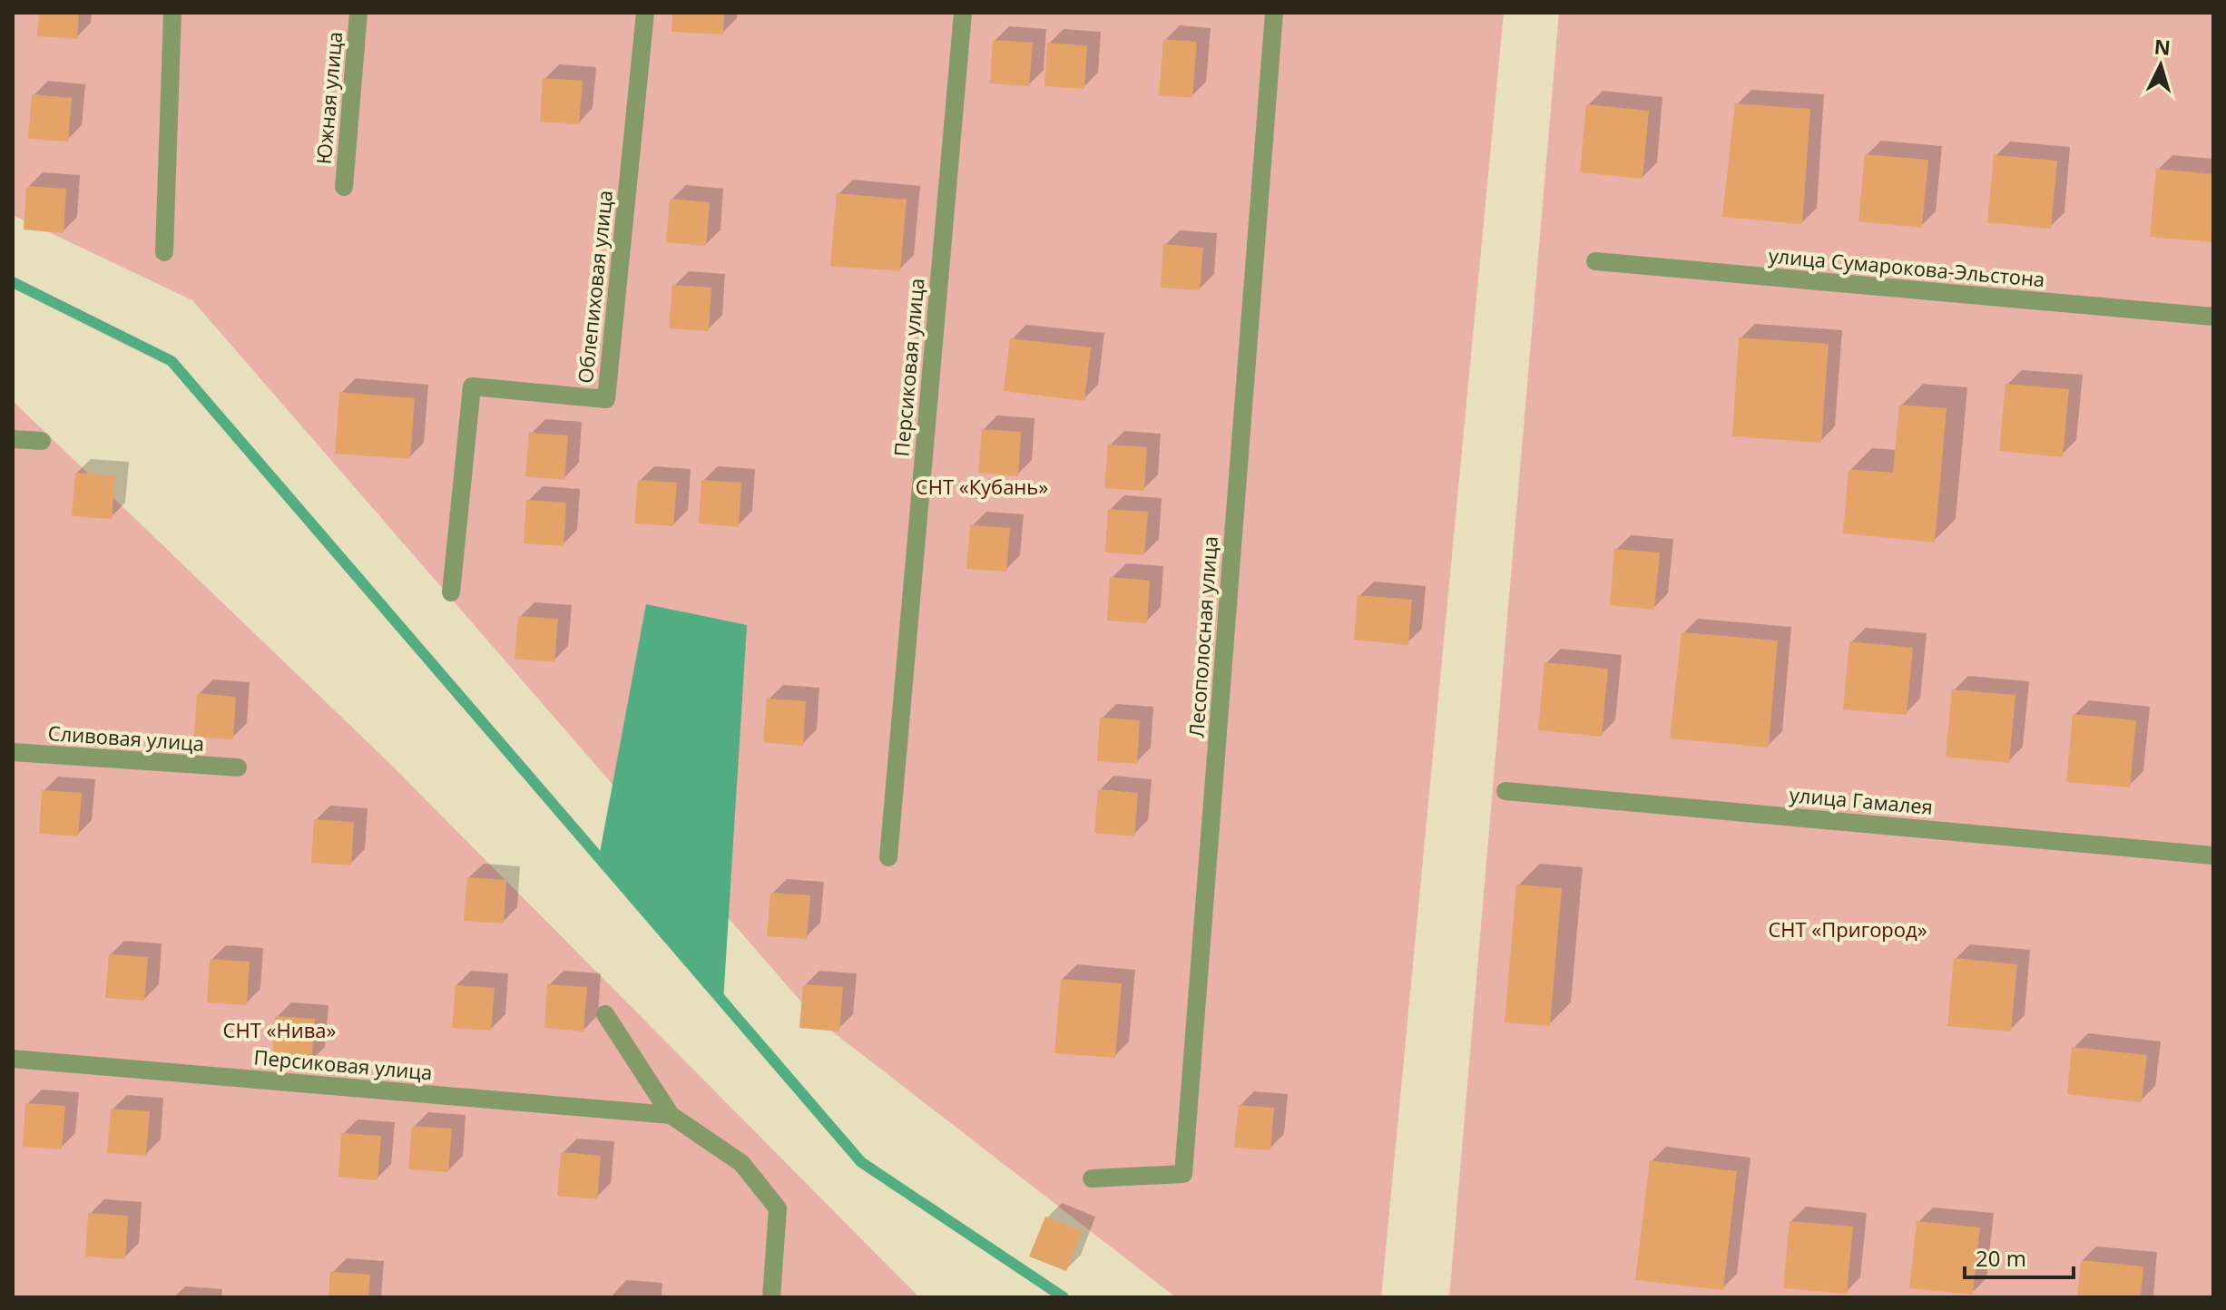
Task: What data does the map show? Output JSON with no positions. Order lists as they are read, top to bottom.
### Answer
{
  "streets": {
    "street": [
      "Южная улица",
      "улица Сумарокова-Эльстона",
      "Облепиховая улица",
      "Персиковая улица",
      "Лесополосная улица",
      "Сливовая улица",
      "улица Гамалея"
    ]
  },
  "parks": ["СНТ «Кубань»", "СНТ «Пригород»", "СНТ «Нива»"],
  "scale_bar": "20 m",
  "north": "top"
}
